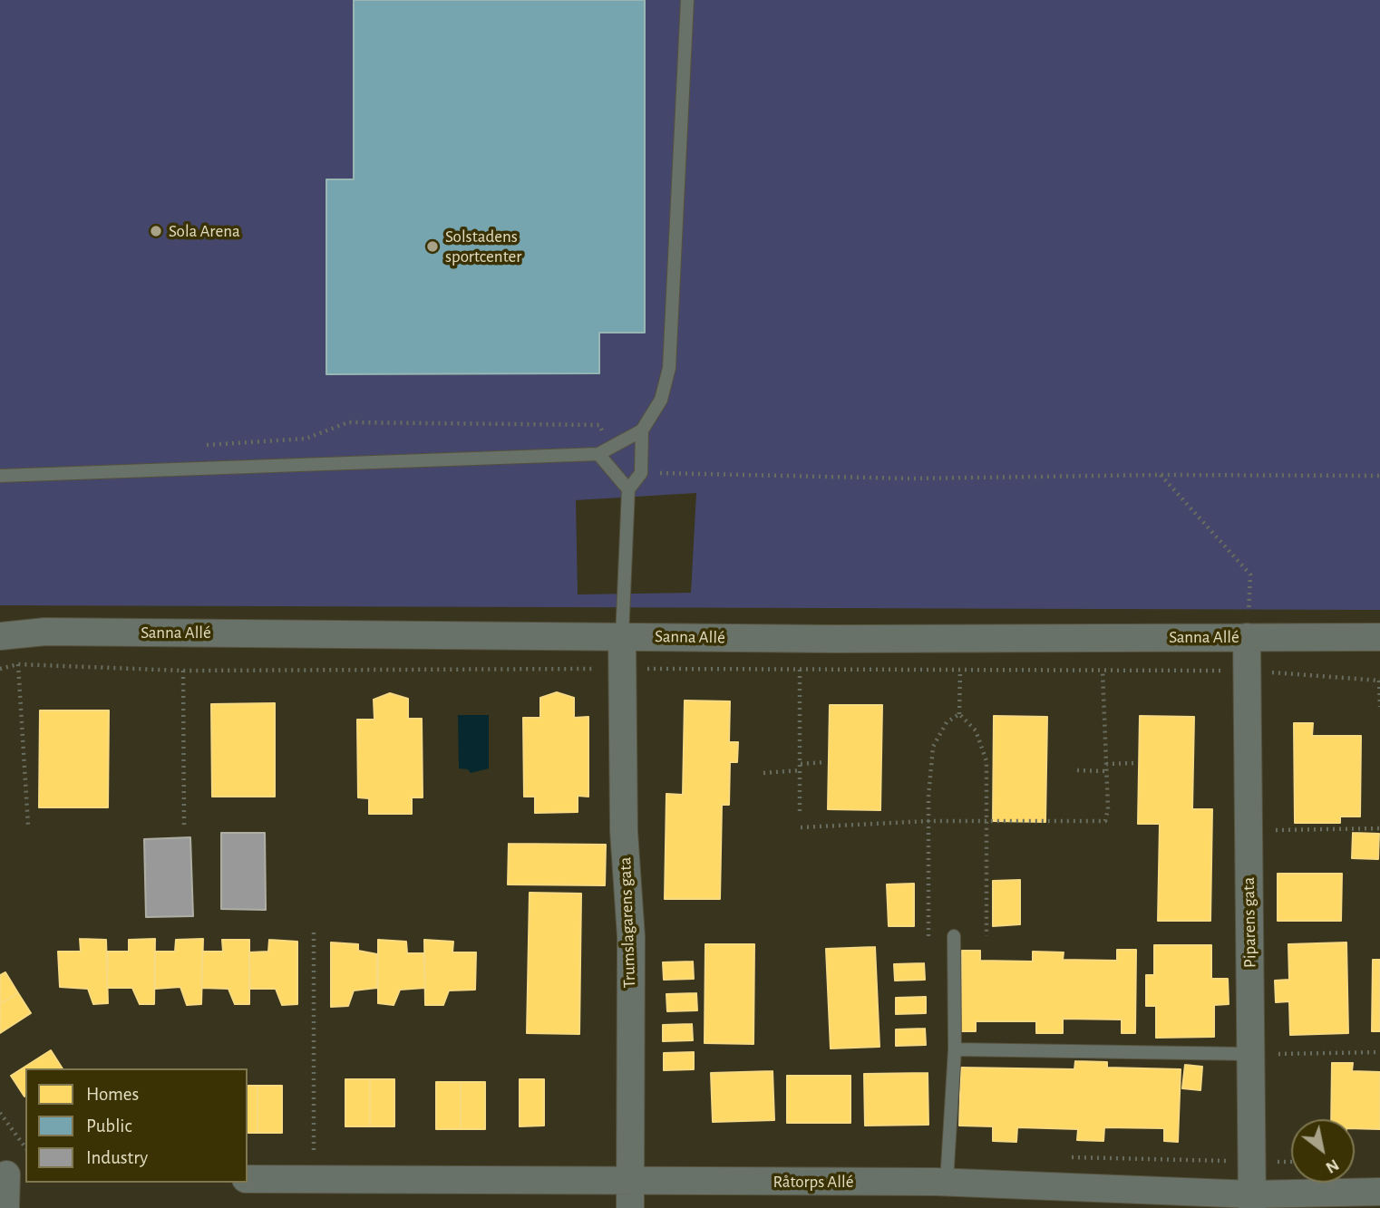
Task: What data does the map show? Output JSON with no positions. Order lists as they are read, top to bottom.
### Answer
{
  "streets": {
    "street": [
      "Sanna Allé",
      "Trumslagarens gata",
      "Piparens gata",
      "Råtorps Allé"
    ]
  },
  "crossings": [
    ["Sanna Allé", "Trumslagarens gata"],
    ["Sanna Allé", "Piparens gata"],
    ["Trumslagarens gata", "Råtorps Allé"],
    ["Piparens gata", "Råtorps Allé"]
  ],
  "places": ["Sola Arena", "Solstadens sportcenter"],
  "legend": ["Homes", "Public", "Industry"],
  "north": "bottom right"
}
